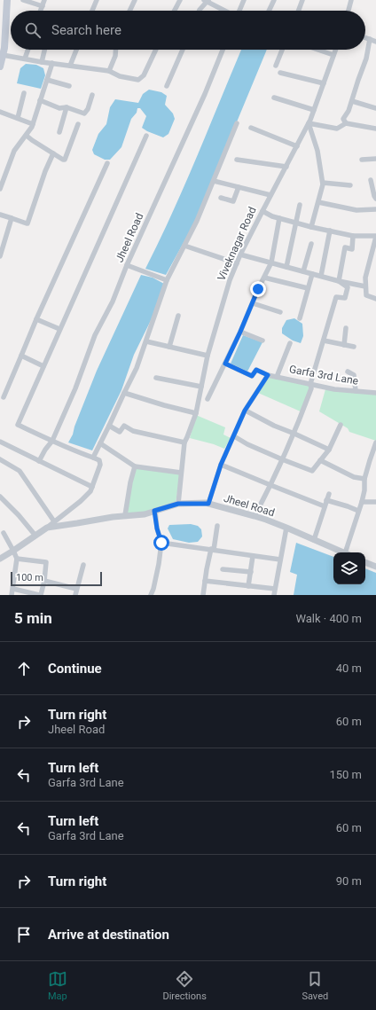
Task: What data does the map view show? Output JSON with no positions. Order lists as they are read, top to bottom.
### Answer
{
  "streets": {
    "street": ["Jheel Road", "Viveknagar Road", "Garfa 3rd Lane"]
  },
  "crossings": [
    ["Jheel Road", "Viveknagar Road"]
  ],
  "scale_bar": "100 m",
  "page": {
    "search": "Search here",
    "scale": "100 m",
    "heading": ["5 min", "Walk · 400 m"],
    "list": [
      ["Continue", "40 m"],
      ["Turn right", "Jheel Road", "60 m"],
      ["Turn left", "Garfa 3rd Lane", "150 m"],
      ["Turn left", "Garfa 3rd Lane", "60 m"],
      ["Turn right", "90 m"],
      "Arrive at destination"
    ],
    "nav": ["Map", "Directions", "Saved"]
  }
}
